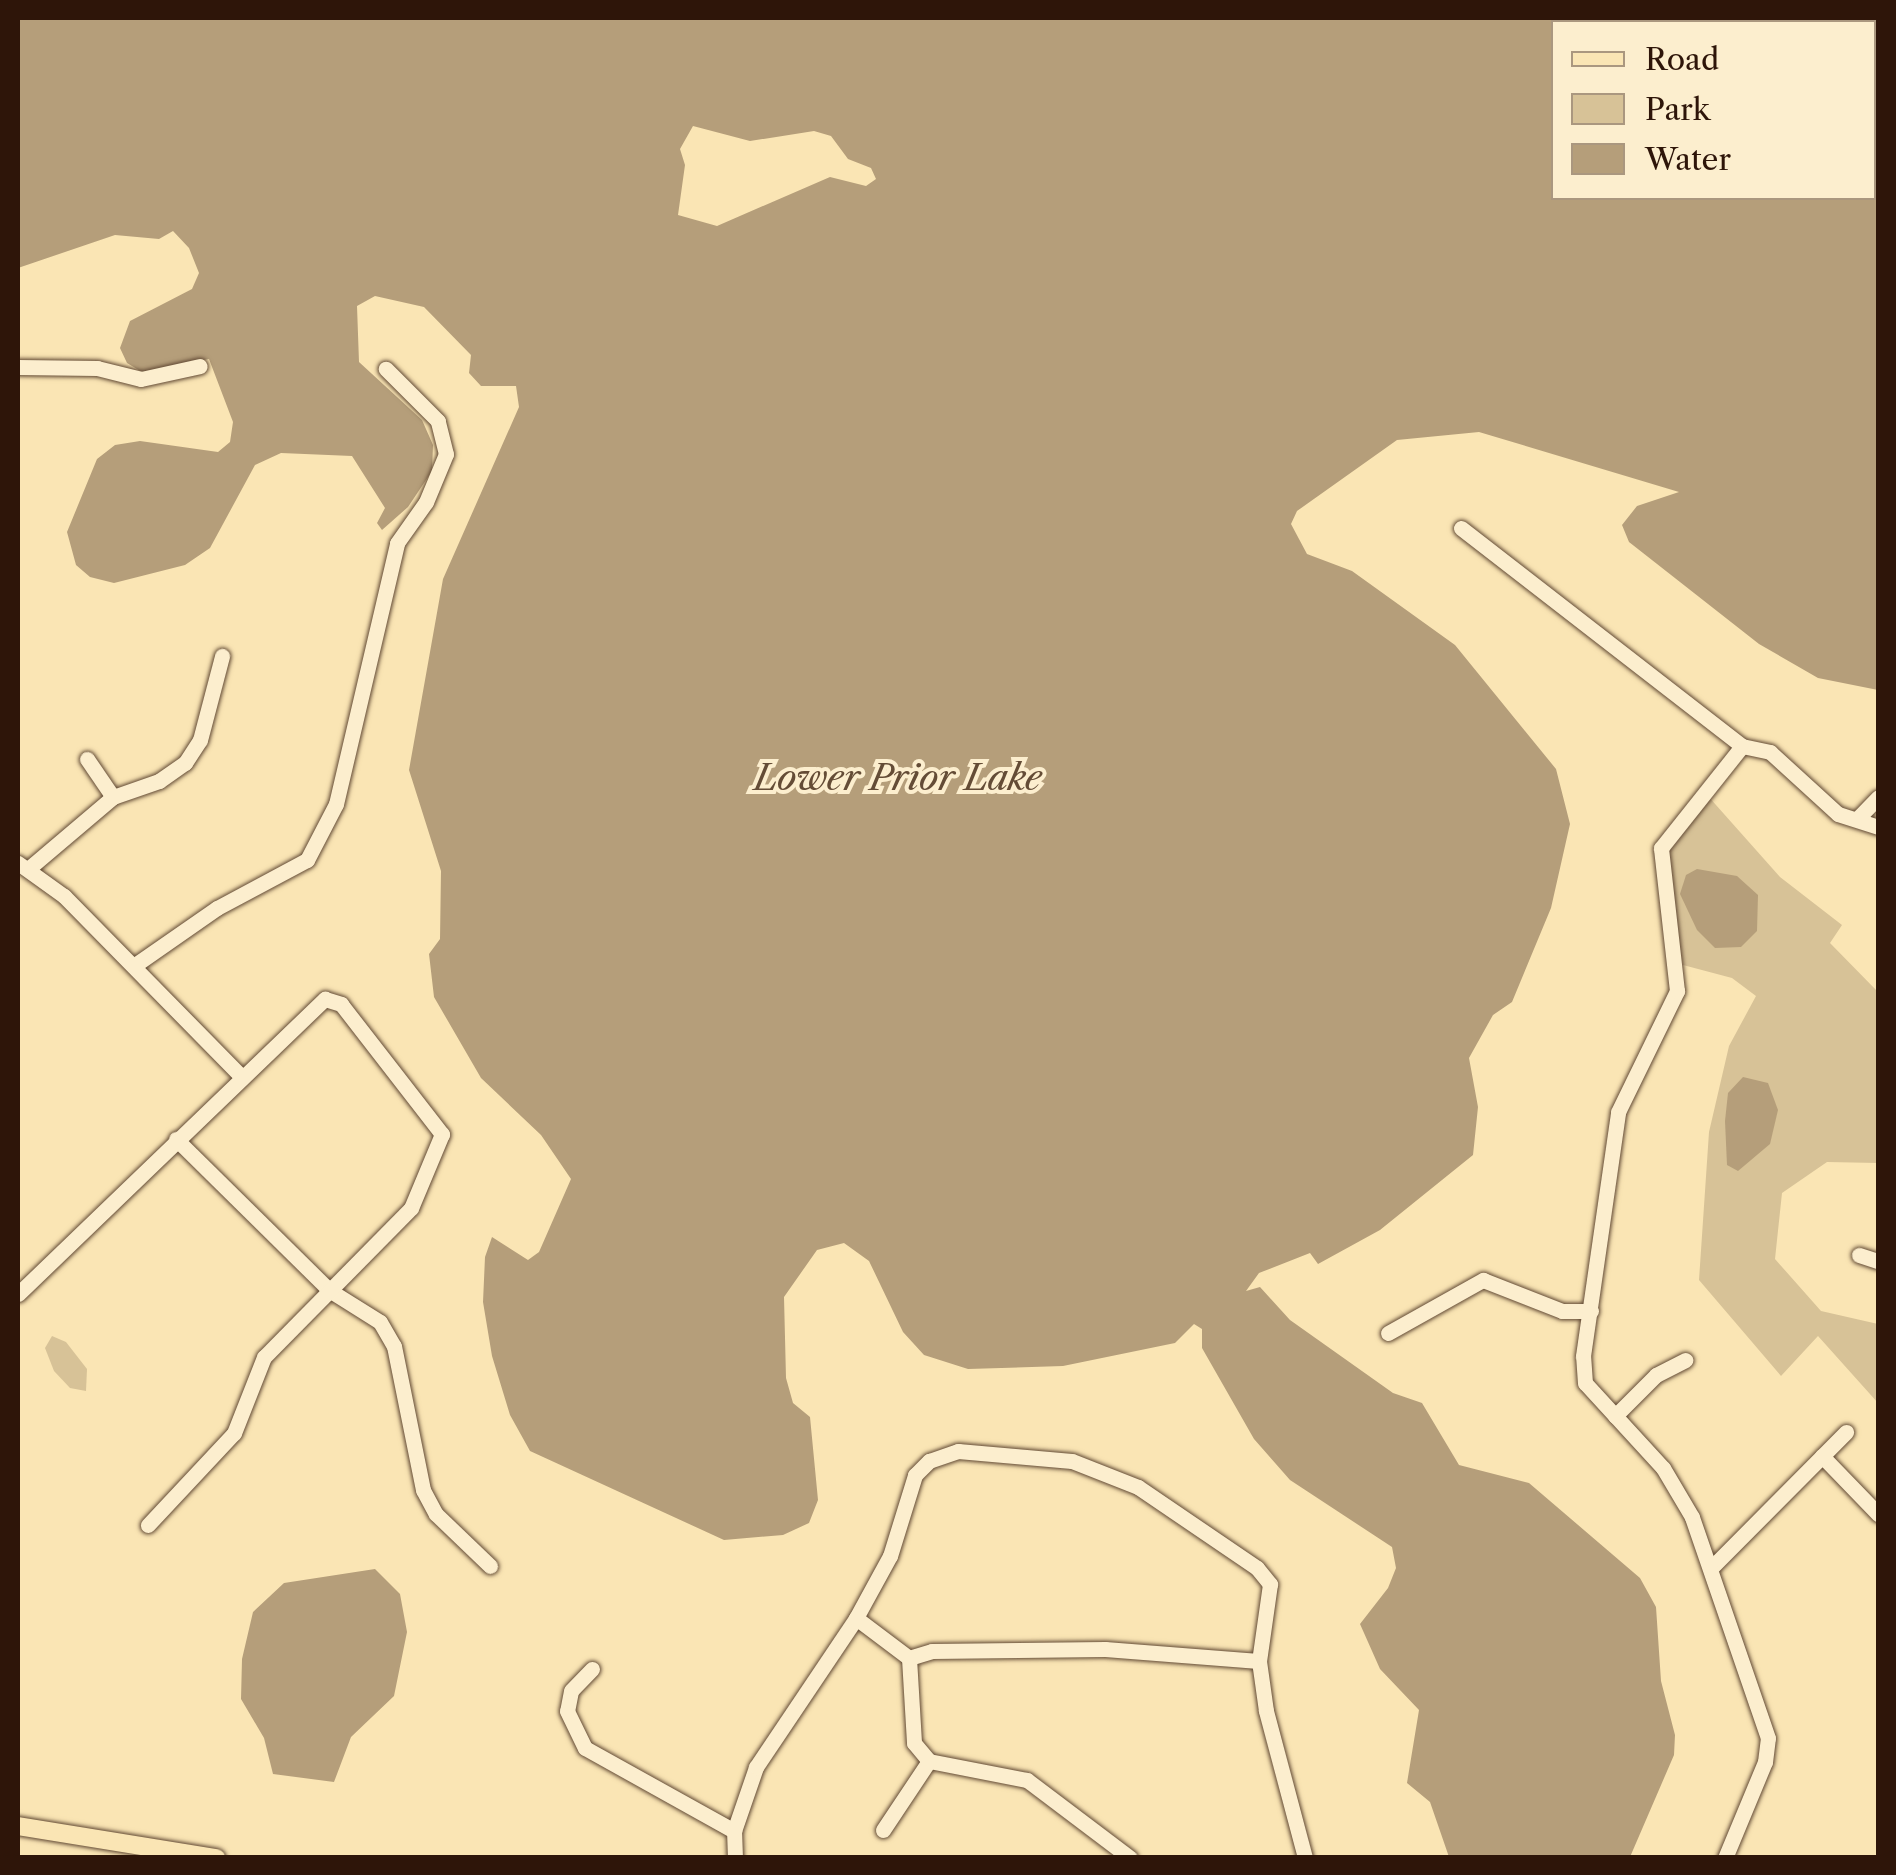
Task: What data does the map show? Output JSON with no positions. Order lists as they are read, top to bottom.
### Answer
{
  "water": ["Lower Prior Lake"],
  "legend": ["Road", "Park", "Water"]
}
